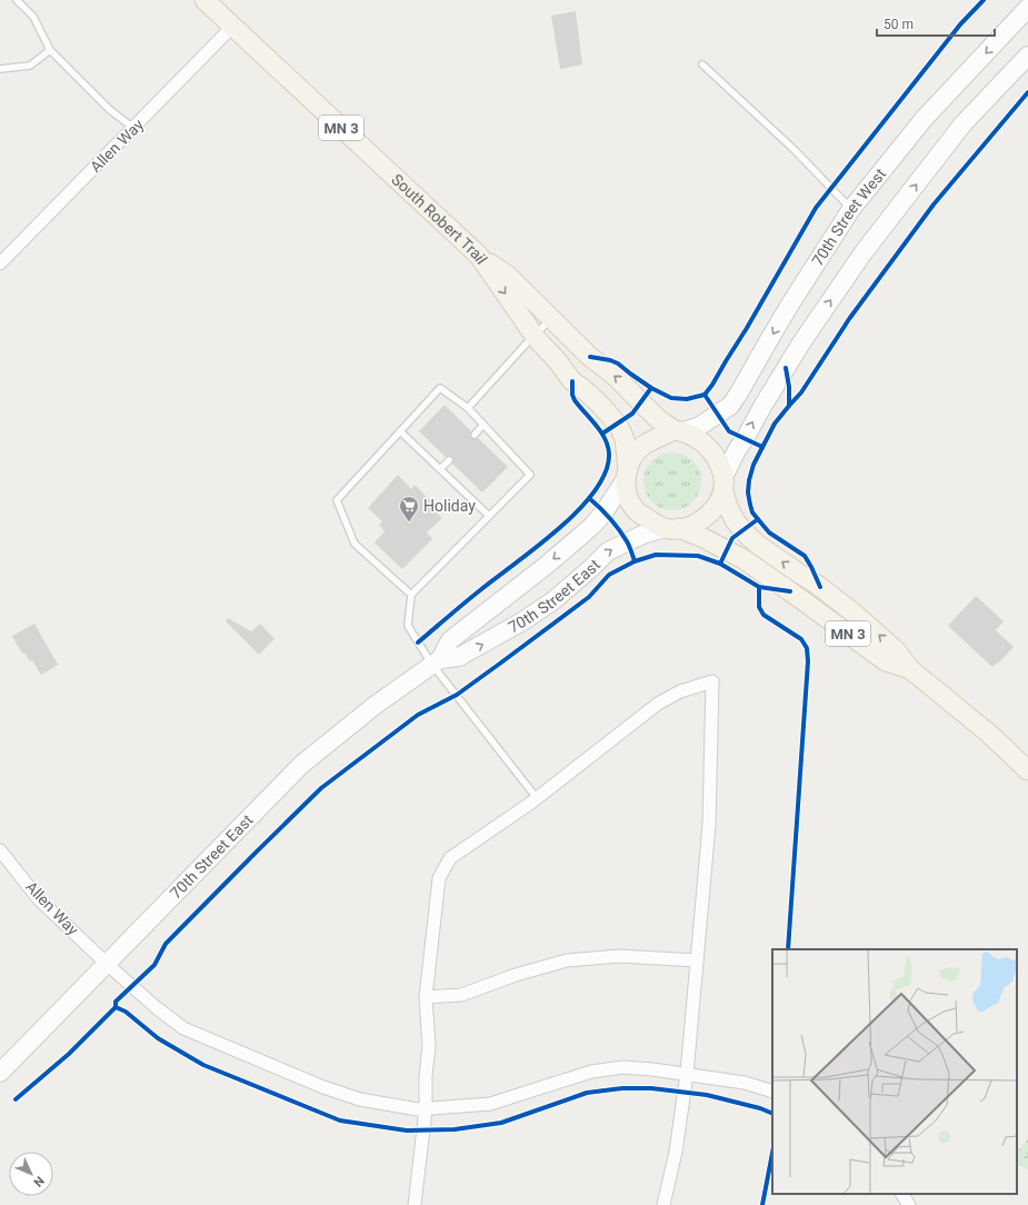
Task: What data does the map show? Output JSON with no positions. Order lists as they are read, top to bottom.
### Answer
{
  "streets": {
    "main road": [
      "MN 3",
      "70th Street West",
      "South Robert Trail",
      "70th Street East"
    ],
    "street": ["Allen Way"]
  },
  "crossings": [
    ["MN 3", "70th Street West"],
    ["MN 3", "South Robert Trail"],
    ["MN 3", "70th Street East"],
    ["Allen Way", "South Robert Trail"],
    ["Allen Way", "70th Street East"],
    ["70th Street West", "South Robert Trail"],
    ["70th Street West", "70th Street East"],
    ["South Robert Trail", "70th Street East"]
  ],
  "places": {
    "supermarket": ["Holiday"]
  },
  "scale_bar": "50 m",
  "north": "bottom right"
}
